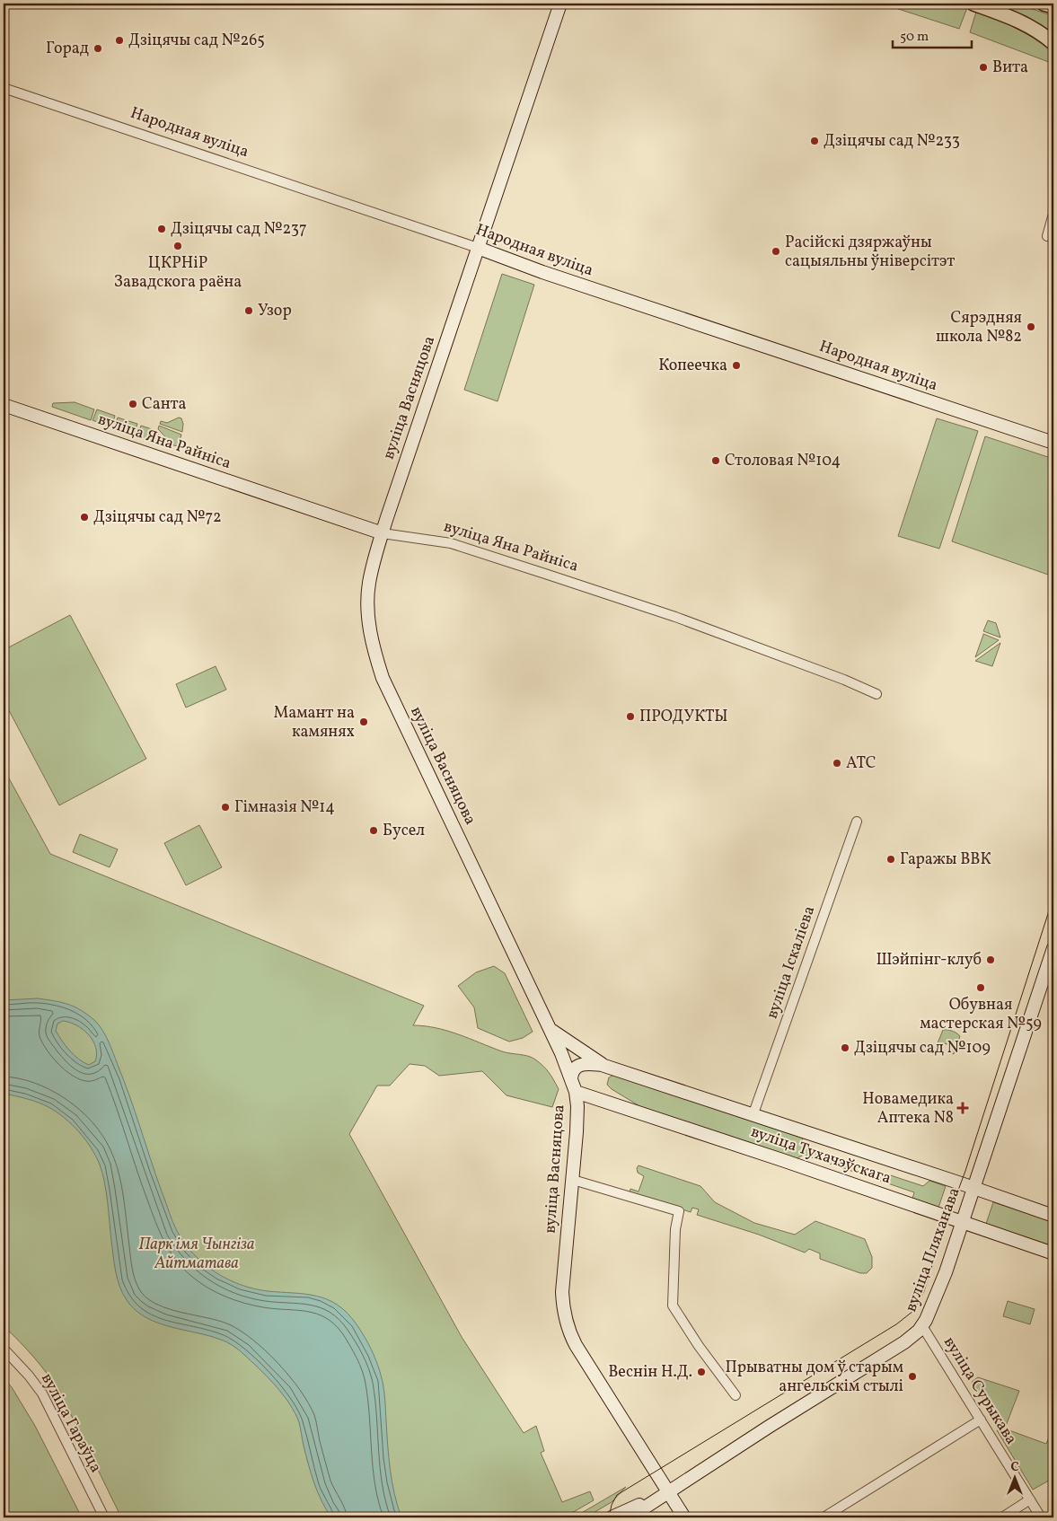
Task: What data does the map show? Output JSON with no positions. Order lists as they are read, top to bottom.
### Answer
{
  "streets": {
    "street": [
      "Народная вуліца",
      "вуліца Васняцова",
      "вуліца Яна Райніса",
      "вуліца Іскаліева",
      "вуліца Тухачэўскага",
      "вуліца Пляханава",
      "вуліца Сурыкава",
      "вуліца Гараўца"
    ]
  },
  "crossings": [
    ["Народная вуліца", "вуліца Васняцова"],
    ["вуліца Васняцова", "вуліца Яна Райніса"],
    ["вуліца Васняцова", "вуліца Тухачэўскага"],
    ["вуліца Васняцова", "вуліца Пляханава"],
    ["вуліца Іскаліева", "вуліца Тухачэўскага"],
    ["вуліца Тухачэўскага", "вуліца Пляханава"],
    ["вуліца Пляханава", "вуліца Сурыкава"]
  ],
  "parks": ["Парк імя Чынгіза Айтматава"],
  "places": {
    "other": [
      "Дзіцячы сад №265",
      "Горад",
      "Вита",
      "Дзіцячы сад №233",
      "Дзіцячы сад №237",
      "ЦКРНіР Завадскога раёна",
      "Расійскі дзяржаўны сацыяльны ўніверсітэт",
      "Узор",
      "Сярэдняя школа №82",
      "Копеечка",
      "Санта",
      "Столовая №104",
      "Дзіцячы сад №72",
      "ПРОДУКТЫ",
      "Мамант на камянях",
      "АТС",
      "Гімназія №14",
      "Бусел",
      "Гаражы ВВК",
      "Шэйпінг-клуб",
      "Обувная мастерская №59",
      "Дзіцячы сад №109",
      "Веснін Н.Д.",
      "Прыватны дом ў старым ангельскім стылі"
    ],
    "health": ["Новамедика Аптека N8"]
  },
  "scale_bar": "50 m",
  "north": "top"
}
